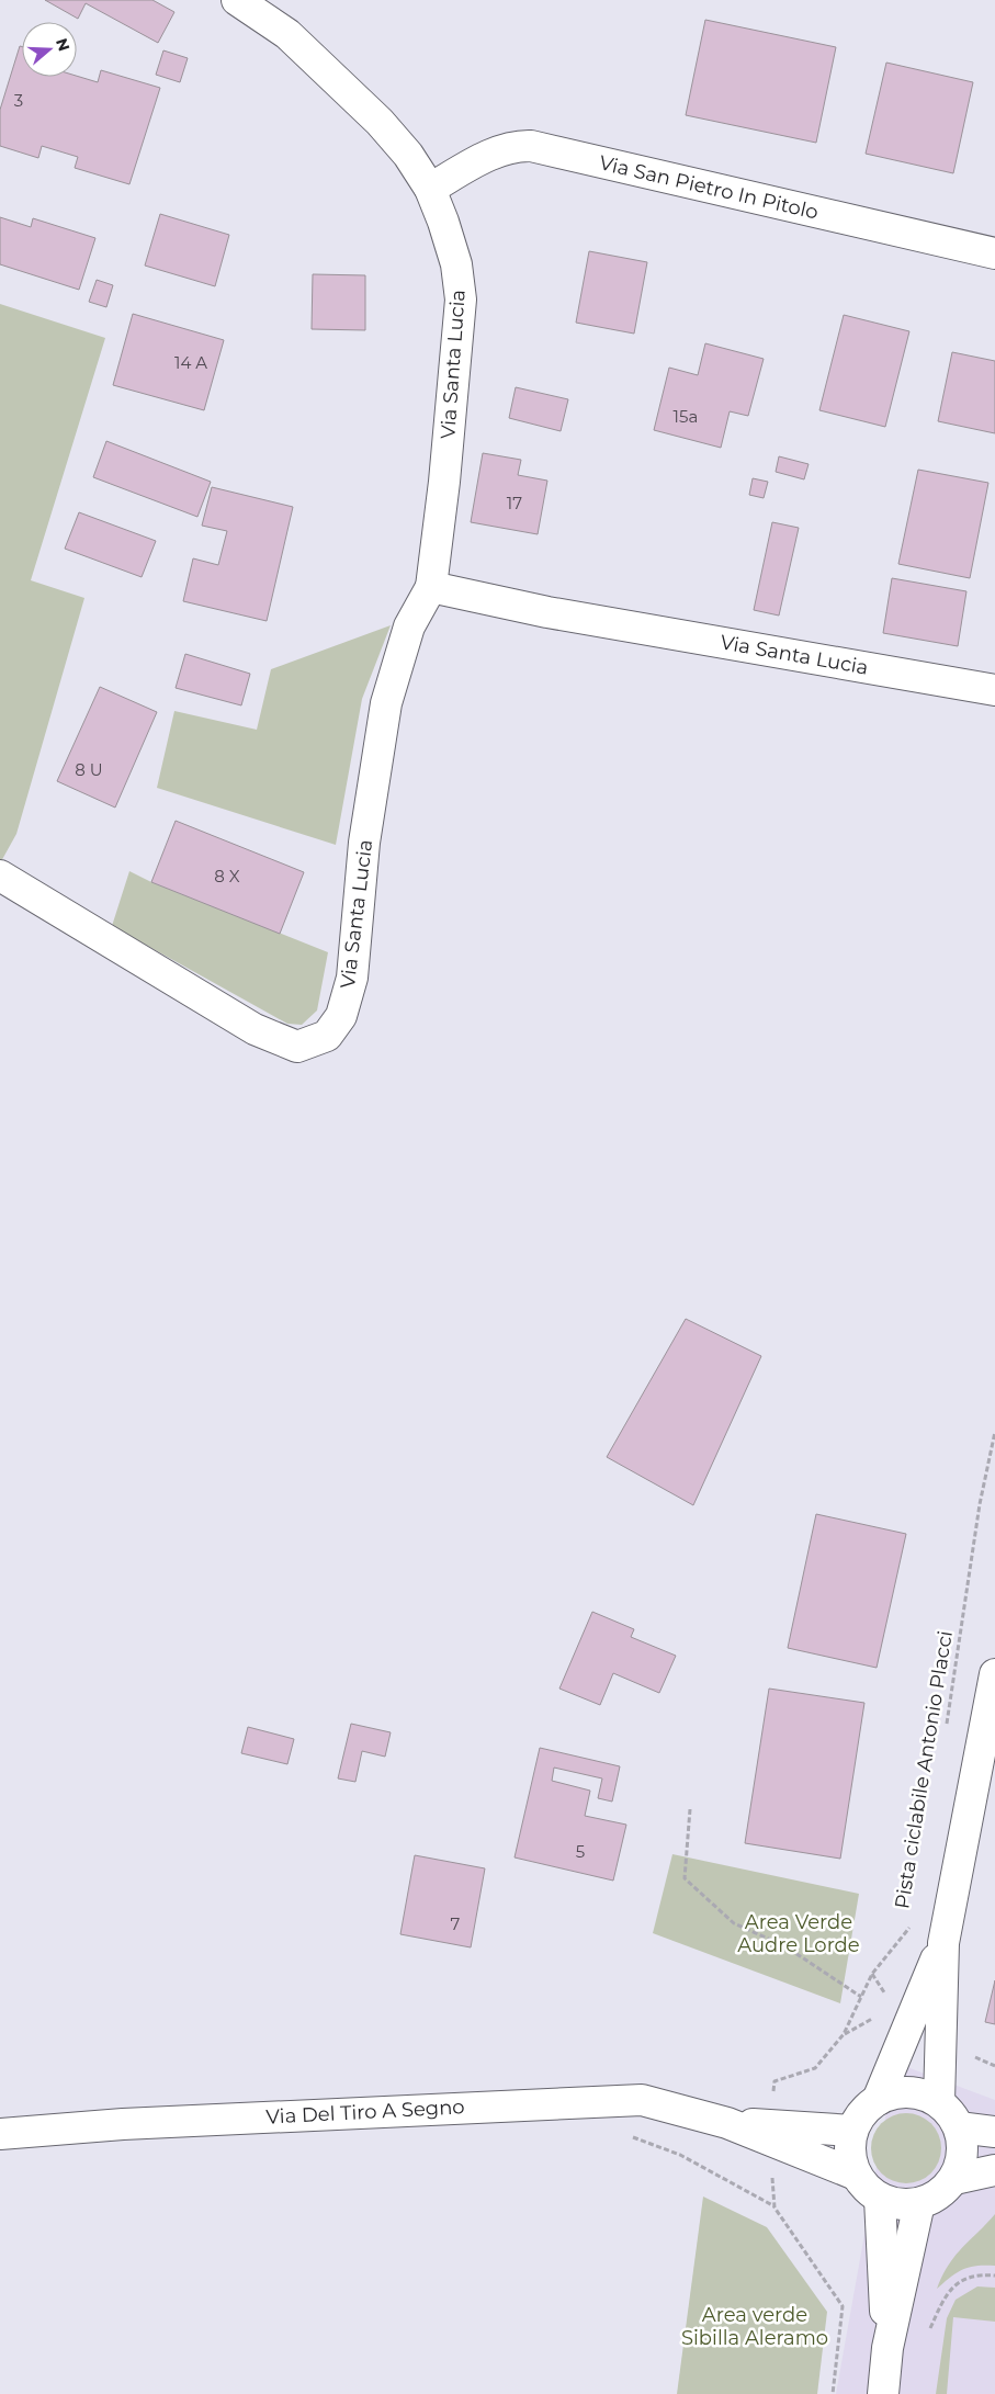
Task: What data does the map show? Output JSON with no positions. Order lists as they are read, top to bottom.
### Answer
{
  "streets": {
    "street": ["Via San Pietro In Pitolo", "Via Santa Lucia", "Via Del Tiro A Segno"],
    "path": ["Pista ciclabile Antonio Placci"]
  },
  "crossings": [
    ["Via San Pietro In Pitolo", "Via Santa Lucia"],
    ["Pista ciclabile Antonio Placci", "Via Del Tiro A Segno"]
  ],
  "parks": ["Area Verde Audre Lorde", "Area verde Sibilla Aleramo"],
  "house_numbers": [
    "3",
    "14 A",
    "15a",
    "17",
    "8 U",
    "8 X",
    "5",
    "7"
  ],
  "north": "right"
}
